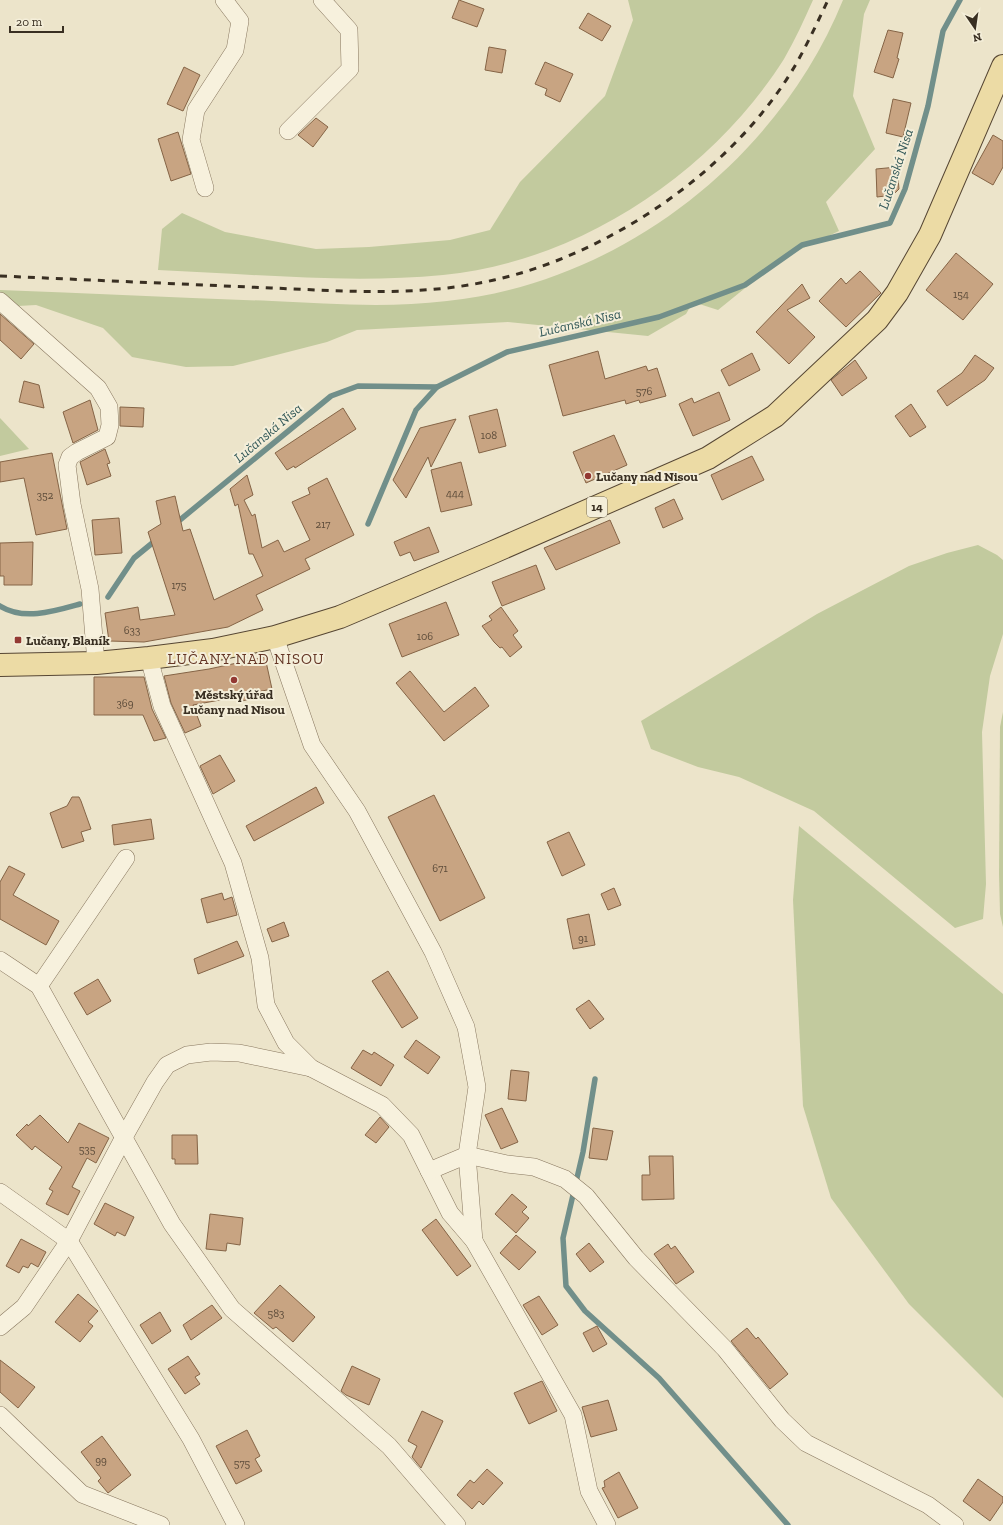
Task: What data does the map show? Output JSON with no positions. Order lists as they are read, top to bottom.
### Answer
{
  "streets": {
    "main road": ["14"]
  },
  "districts": ["LUČANY NAD NISOU"],
  "water": ["Lučanská Nisa"],
  "places": {
    "other": ["Lučany nad Nisou", "Městský úřad Lučany nad Nisou"],
    "transit": ["Lučany, Blaník"]
  },
  "house_numbers": [
    "154",
    "576",
    "108",
    "444",
    "352",
    "217",
    "175",
    "633",
    "106",
    "369",
    "671",
    "91",
    "535",
    "583",
    "99",
    "575"
  ],
  "scale_bar": "20 m",
  "north": "bottom"
}
